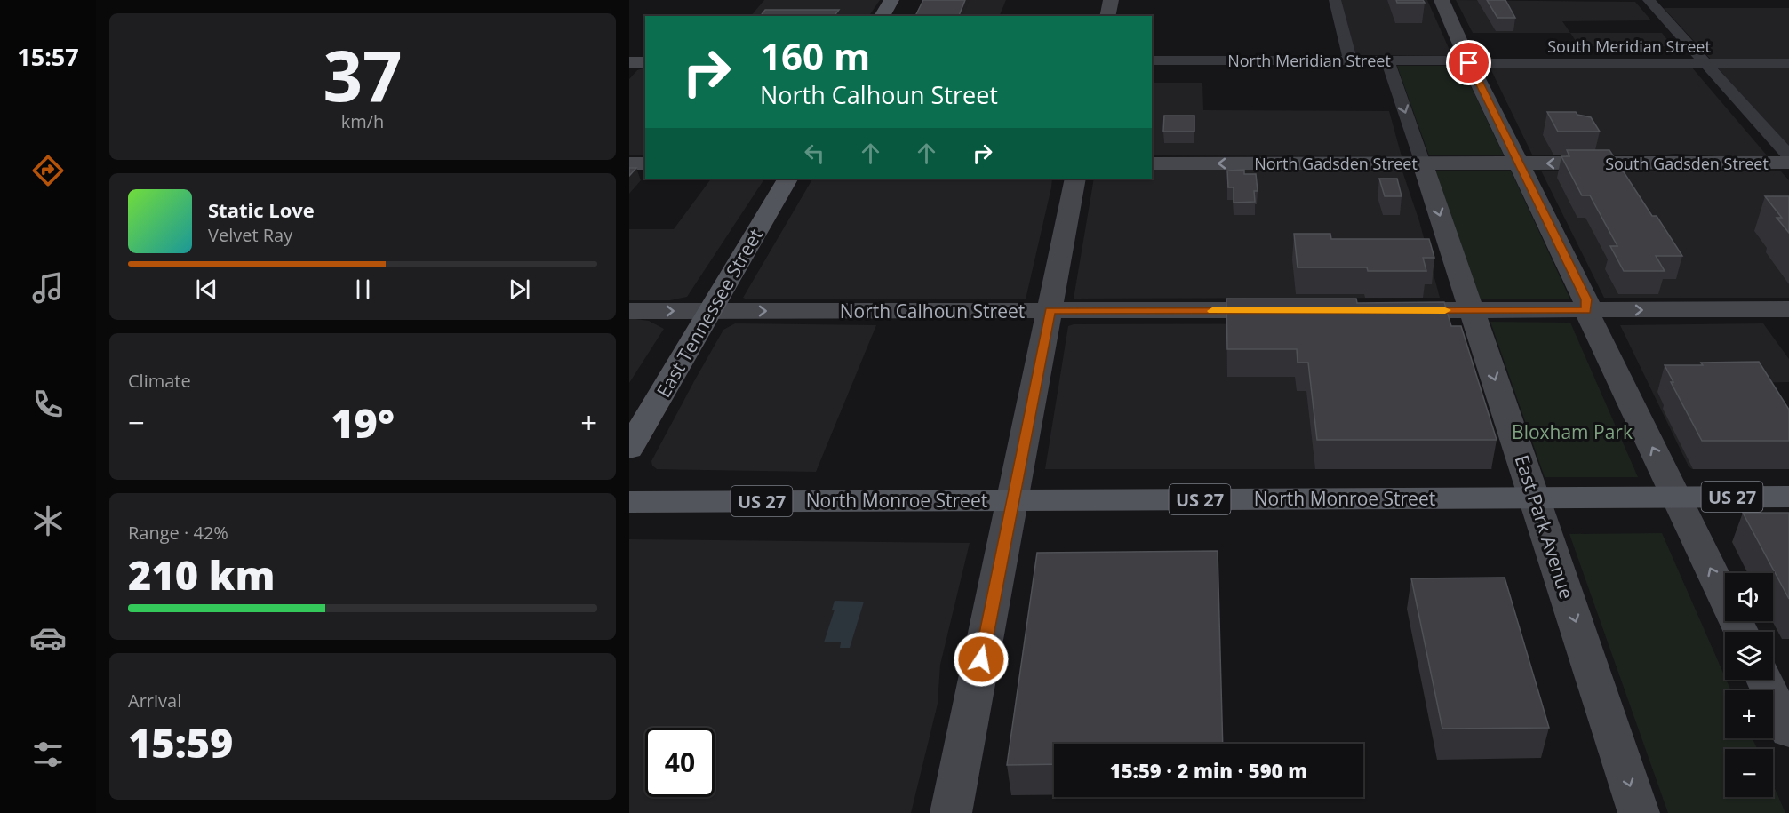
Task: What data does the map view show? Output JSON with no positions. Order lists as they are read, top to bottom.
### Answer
{
  "streets": {
    "main road": ["East Tennessee Street", "US 27", "North Monroe Street"],
    "street": [
      "South Meridian Street",
      "North Meridian Street",
      "North Gadsden Street",
      "South Gadsden Street",
      "North Calhoun Street",
      "East Park Avenue"
    ]
  },
  "crossings": [
    ["South Meridian Street", "North Meridian Street"],
    ["North Meridian Street", "East Park Avenue"],
    ["North Gadsden Street", "South Gadsden Street"],
    ["North Gadsden Street", "East Park Avenue"],
    ["North Calhoun Street", "East Tennessee Street"],
    ["US 27", "North Monroe Street"],
    ["North Monroe Street", "East Park Avenue"]
  ],
  "one_way": ["North Gadsden Street", "North Calhoun Street"],
  "parks": ["Bloxham Park"],
  "page": {
    "tabs": "15:57",
    "tile": [
      ["37", "km/h"],
      "Climate",
      ["Range · 42%", "210 km"],
      ["Arrival", "15:59"]
    ],
    "turn": ["160 m", "North Calhoun Street"],
    "song": ["Static Love", "Velvet Ray"],
    "heat": ["−", "19°", "+"],
    "map_buttons": ["+", "−"],
    "limit": "40",
    "trip": "15:59 · 2 min · 590 m"
  }
}
